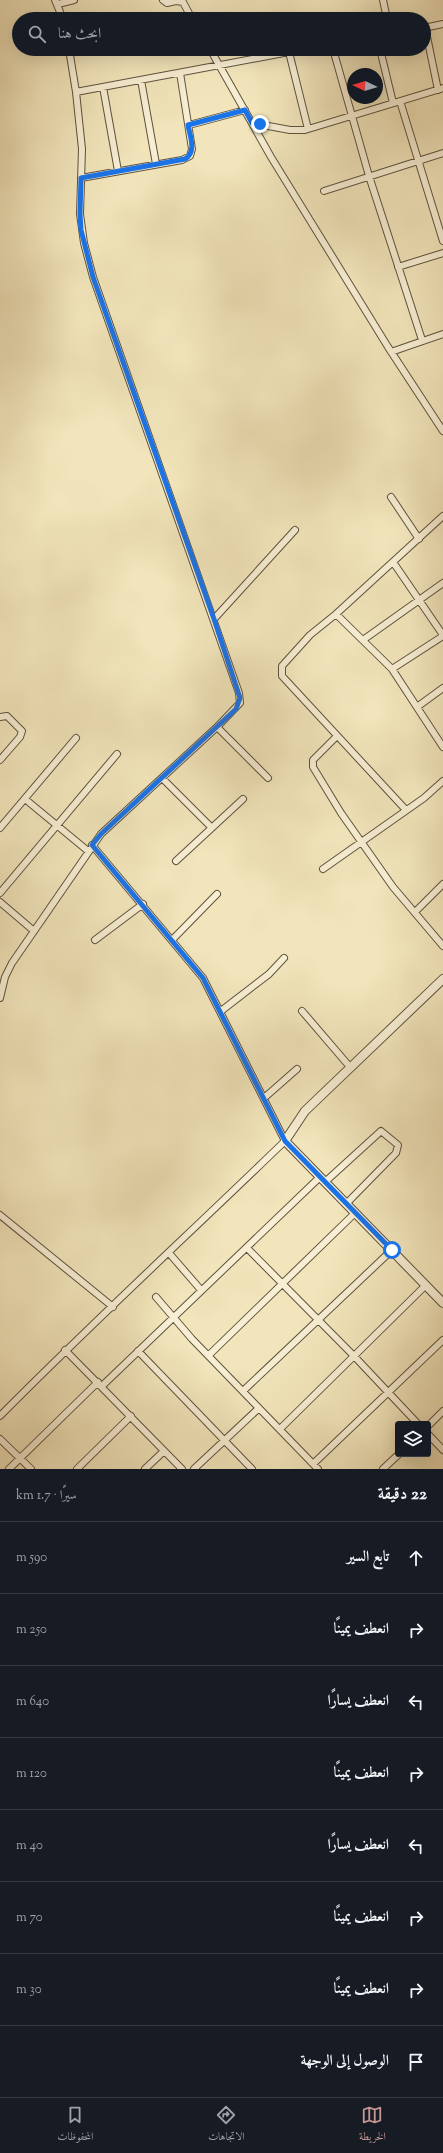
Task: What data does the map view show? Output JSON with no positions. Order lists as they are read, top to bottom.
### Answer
{
  "north": "left",
  "page": {
    "search": "ابحث هنا",
    "heading": ["22 دقيقة", "سيرًا · 1.7 km"],
    "list": [
      ["تابع السير", "590 m"],
      ["انعطف يمينًا", "250 m"],
      ["انعطف يسارًا", "640 m"],
      ["انعطف يمينًا", "120 m"],
      ["انعطف يسارًا", "40 m"],
      ["انعطف يمينًا", "70 m"],
      ["انعطف يمينًا", "30 m"],
      "الوصول إلى الوجهة"
    ],
    "nav": ["الخريطة", "الاتجاهات", "المحفوظات"]
  }
}
